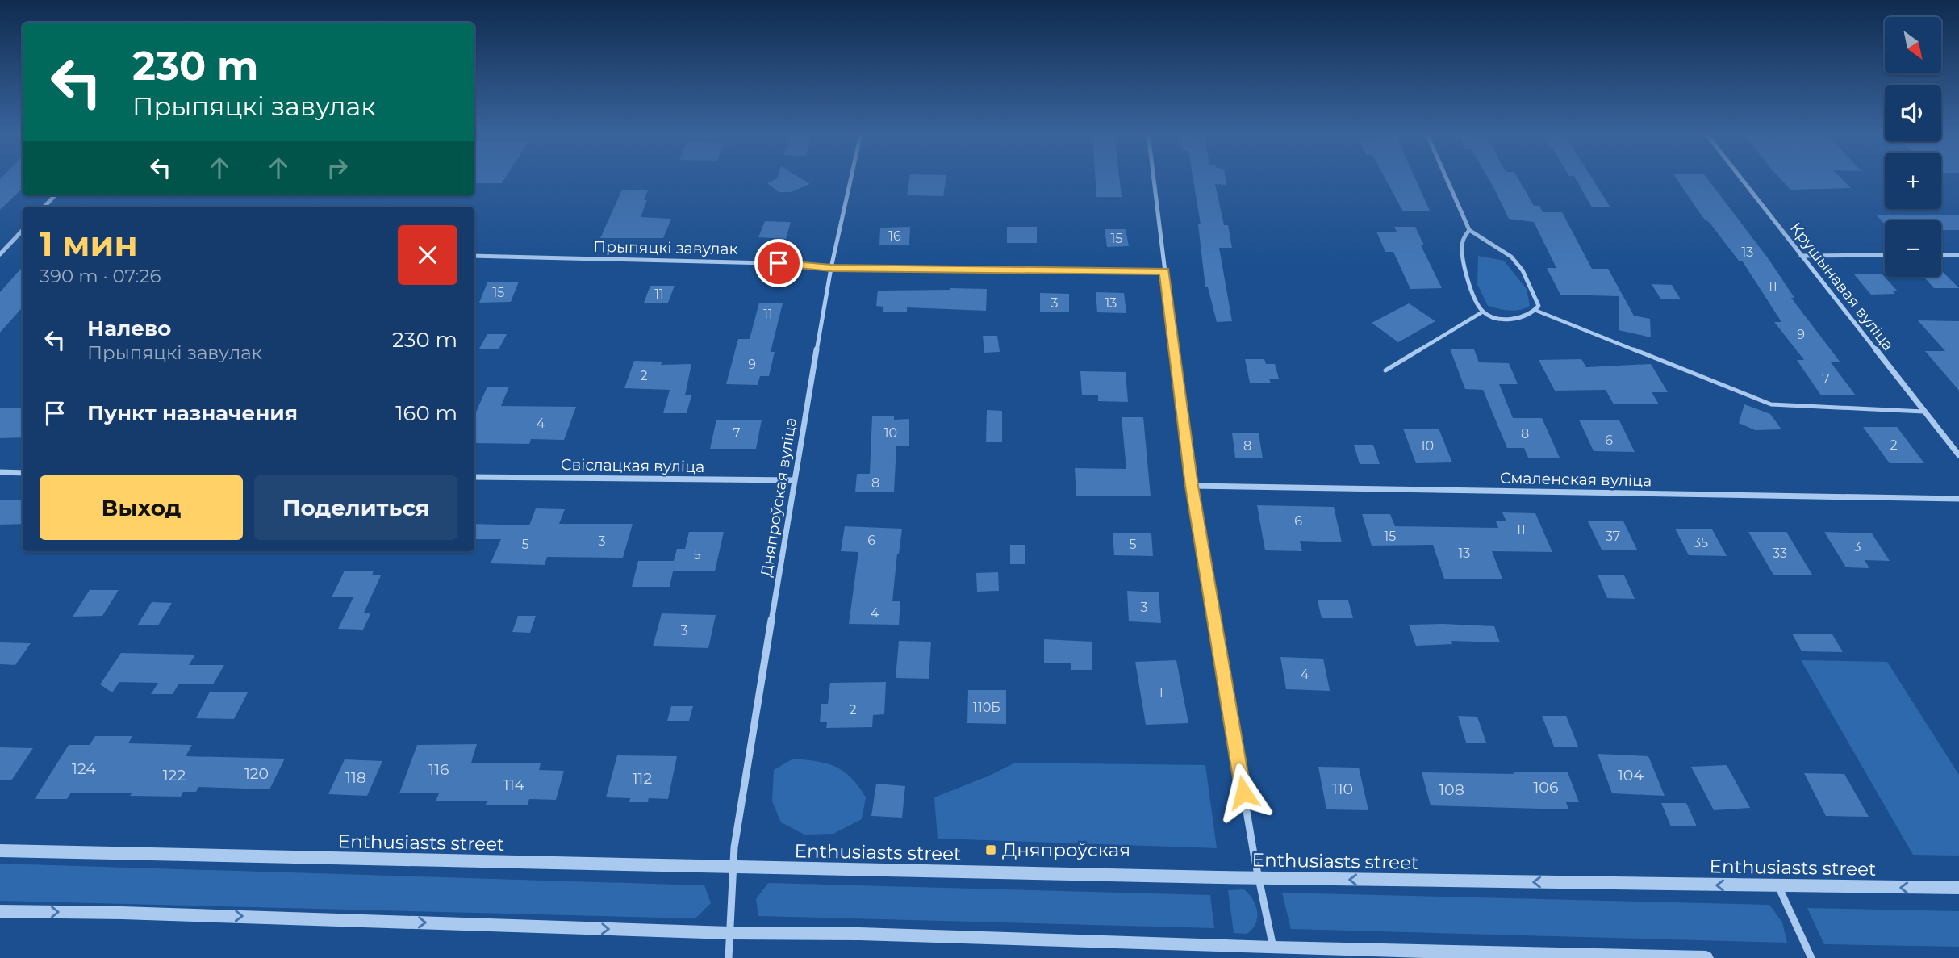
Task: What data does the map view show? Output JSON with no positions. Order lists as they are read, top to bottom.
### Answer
{
  "streets": {
    "street": [
      "Прыпяцкі завулак",
      "Крушынавая вуліца",
      "Свіслацкая вуліца",
      "Смаленская вуліца",
      "Дняпроўская вуліца",
      "Enthusiasts street"
    ]
  },
  "crossings": [
    ["Прыпяцкі завулак", "Дняпроўская вуліца"],
    ["Свіслацкая вуліца", "Дняпроўская вуліца"],
    ["Дняпроўская вуліца", "Enthusiasts street"]
  ],
  "places": {
    "transit": ["Дняпроўская"]
  },
  "house_numbers": [
    "16",
    "15",
    "13",
    "11",
    "15",
    "11",
    "3",
    "13",
    "11",
    "9",
    "9",
    "2",
    "7",
    "4",
    "7",
    "10",
    "8",
    "6",
    "2",
    "8",
    "10",
    "8",
    "6",
    "11",
    "15",
    "37",
    "6",
    "3",
    "35",
    "5",
    "5",
    "3",
    "13",
    "33",
    "5",
    "3",
    "4",
    "3",
    "4",
    "1",
    "110Б",
    "2",
    "124",
    "116",
    "120",
    "122",
    "104",
    "118",
    "112",
    "114",
    "106",
    "110",
    "108"
  ],
  "north": "bottom right",
  "page": {
    "map_buttons": ["+", "−"],
    "turn": ["230 m", "Прыпяцкі завулак"],
    "heading": ["1 мин", "390 m · 07:26"],
    "list": [
      {
        "name": "Налево",
        "note": "Прыпяцкі завулак",
        "value": "230 m"
      },
      {
        "name": "Пункт назначения",
        "value": "160 m"
      }
    ],
    "buttons": ["Выход", "Поделиться"]
  }
}
